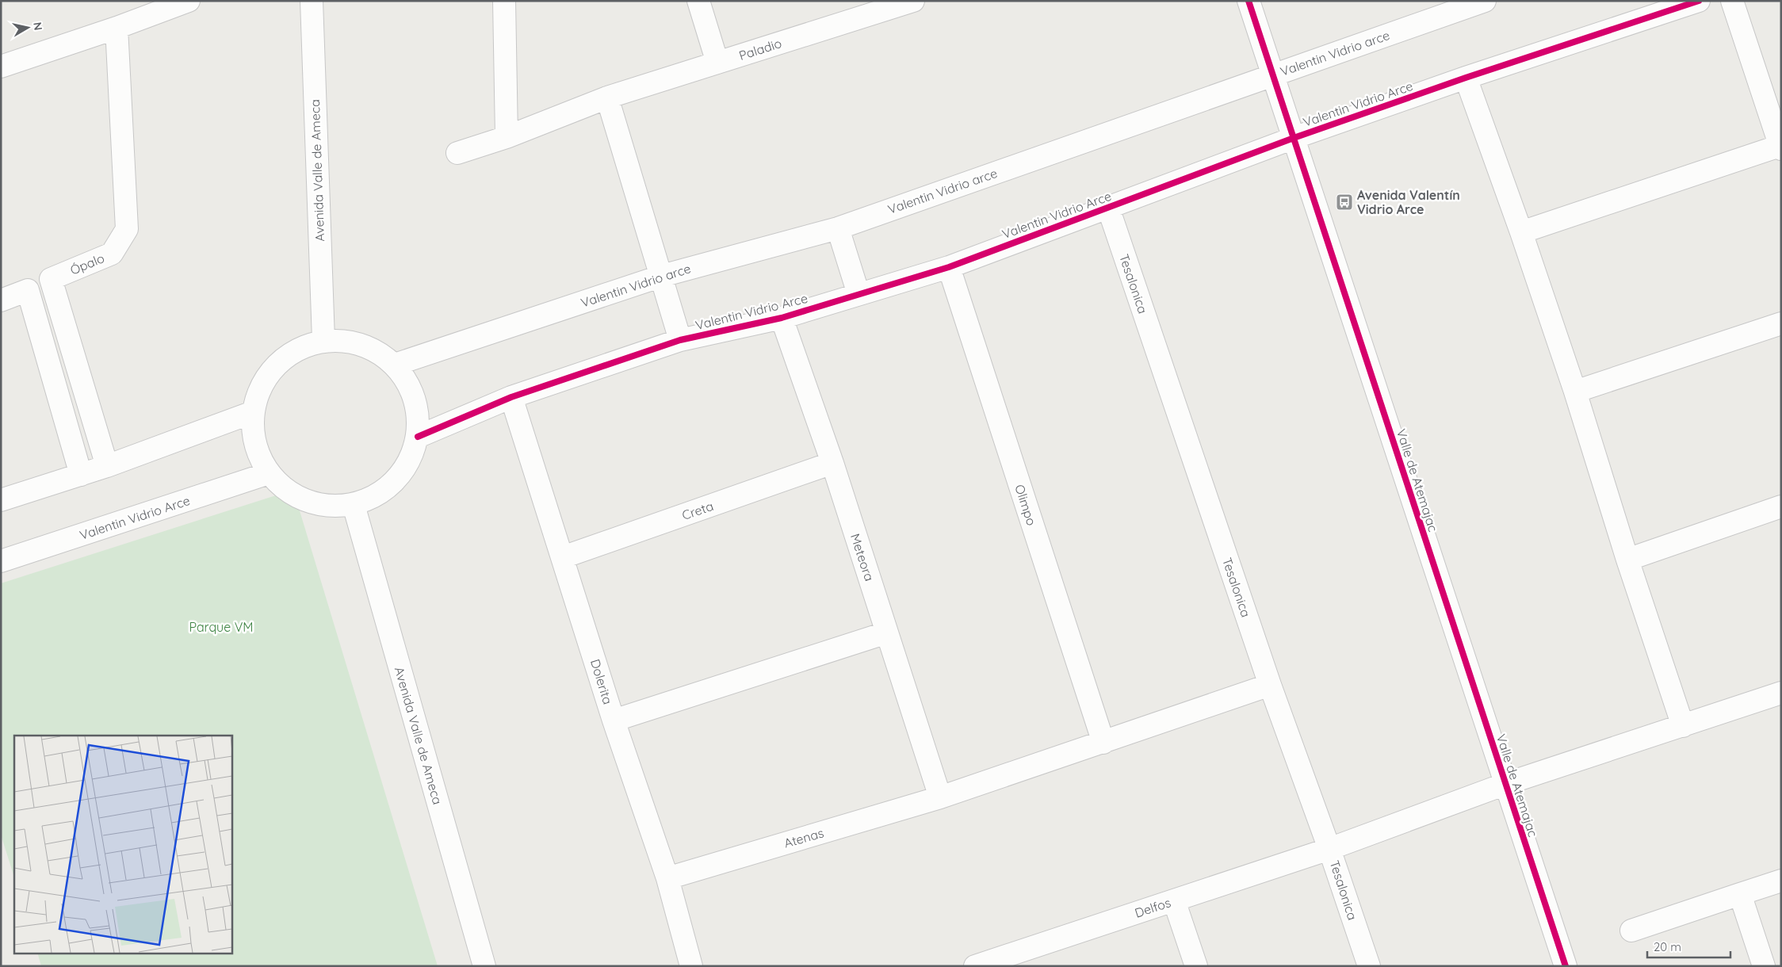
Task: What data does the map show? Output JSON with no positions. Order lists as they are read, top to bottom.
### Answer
{
  "streets": {
    "street": [
      "Paladio",
      "Valentin Vidrio arce",
      "Valentin Vidrio Arce",
      "Avenida Valle de Ameca",
      "Ópalo",
      "Tesalonica",
      "Valle de Atemajac",
      "Olimpo",
      "Creta",
      "Meteora",
      "Dolerita",
      "Atenas",
      "Delfos"
    ]
  },
  "crossings": [
    ["Valentin Vidrio arce", "Valle de Atemajac"],
    ["Valentin Vidrio Arce", "Tesalonica"],
    ["Valentin Vidrio Arce", "Valle de Atemajac"],
    ["Valentin Vidrio Arce", "Olimpo"],
    ["Valentin Vidrio Arce", "Meteora"],
    ["Valentin Vidrio Arce", "Dolerita"],
    ["Tesalonica", "Atenas"],
    ["Tesalonica", "Delfos"],
    ["Valle de Atemajac", "Delfos"],
    ["Olimpo", "Atenas"],
    ["Creta", "Meteora"],
    ["Creta", "Dolerita"],
    ["Meteora", "Atenas"],
    ["Dolerita", "Atenas"]
  ],
  "parks": ["Parque VM"],
  "places": {
    "bus stop": ["Avenida Valentín Vidrio Arce"]
  },
  "scale_bar": "20 m",
  "north": "right"
}
